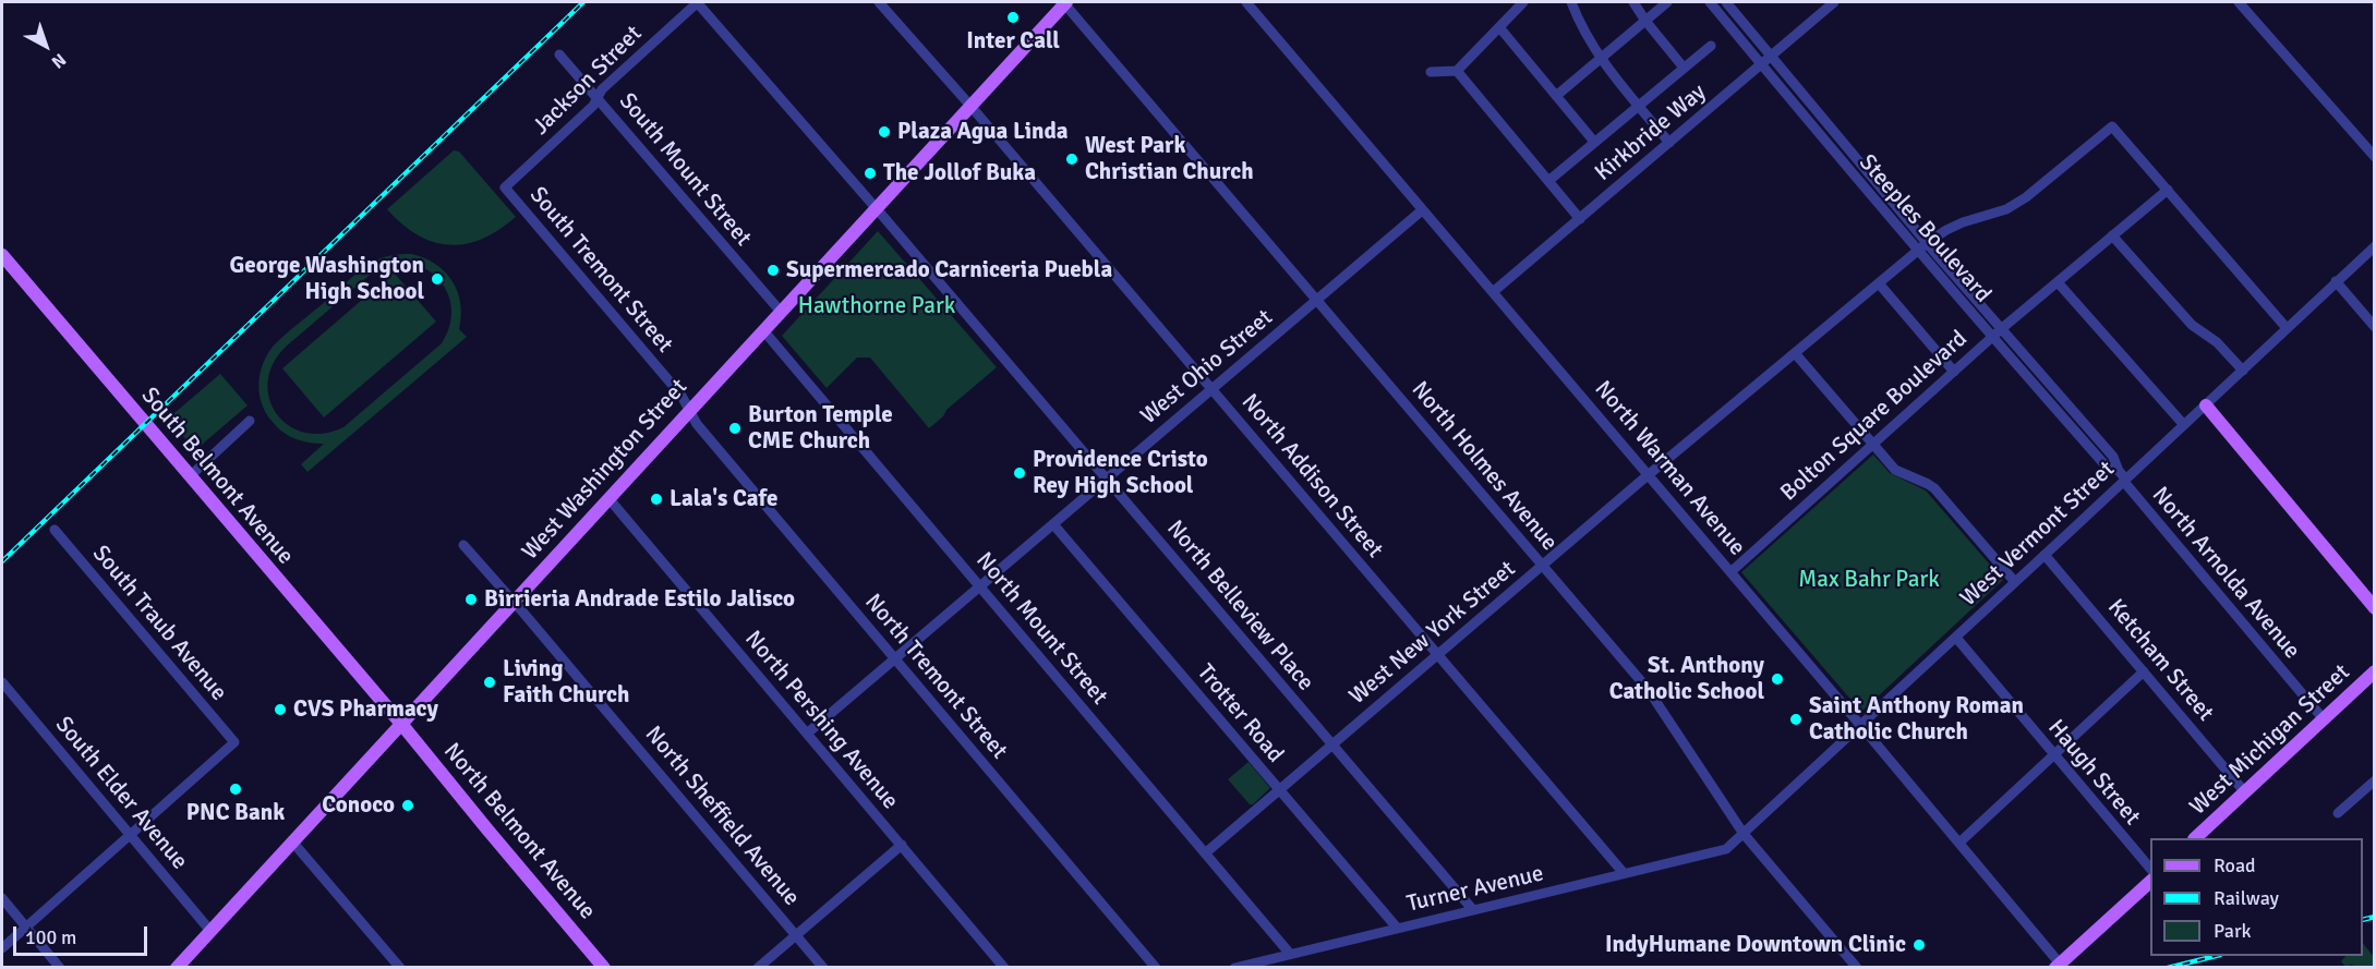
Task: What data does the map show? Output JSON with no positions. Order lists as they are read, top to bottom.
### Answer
{
  "streets": {
    "main road": [
      "West Washington Street",
      "South Belmont Avenue",
      "West Michigan Street",
      "North Belmont Avenue"
    ],
    "street": [
      "Jackson Street",
      "Kirkbride Way",
      "South Mount Street",
      "Steeples Boulevard",
      "South Tremont Street",
      "West Ohio Street",
      "Bolton Square Boulevard",
      "North Holmes Avenue",
      "North Warman Avenue",
      "North Addison Street",
      "West Vermont Street",
      "North Arnolda Avenue",
      "North Belleview Place",
      "South Traub Avenue",
      "North Mount Street",
      "West New York Street",
      "Ketcham Street",
      "North Tremont Street",
      "Trotter Road",
      "North Pershing Avenue",
      "Haugh Street",
      "South Elder Avenue",
      "North Sheffield Avenue",
      "Turner Avenue"
    ]
  },
  "crossings": [
    ["Jackson Street", "South Mount Street"],
    ["Jackson Street", "South Tremont Street"],
    ["Jackson Street", "North Belleview Place"],
    ["Kirkbride Way", "Steeples Boulevard"],
    ["Kirkbride Way", "North Warman Avenue"],
    ["South Mount Street", "West Washington Street"],
    ["Steeples Boulevard", "Bolton Square Boulevard"],
    ["Steeples Boulevard", "West Vermont Street"],
    ["Steeples Boulevard", "North Arnolda Avenue"],
    ["Steeples Boulevard", "West New York Street"],
    ["South Tremont Street", "West Washington Street"],
    ["South Tremont Street", "North Tremont Street"],
    ["West Ohio Street", "North Holmes Avenue"],
    ["West Ohio Street", "North Warman Avenue"],
    ["West Ohio Street", "North Addison Street"],
    ["West Ohio Street", "North Belleview Place"],
    ["West Ohio Street", "North Mount Street"],
    ["West Ohio Street", "North Tremont Street"],
    ["West Ohio Street", "Trotter Road"],
    ["West Ohio Street", "North Pershing Avenue"],
    ["Bolton Square Boulevard", "North Warman Avenue"],
    ["Bolton Square Boulevard", "West New York Street"],
    ["North Holmes Avenue", "West Washington Street"],
    ["North Holmes Avenue", "West Vermont Street"],
    ["North Holmes Avenue", "West New York Street"],
    ["North Warman Avenue", "West Vermont Street"],
    ["North Warman Avenue", "West New York Street"],
    ["West Washington Street", "South Belmont Avenue"],
    ["West Washington Street", "North Addison Street"],
    ["West Washington Street", "North Belleview Place"],
    ["West Washington Street", "North Mount Street"],
    ["West Washington Street", "North Tremont Street"],
    ["West Washington Street", "North Pershing Avenue"],
    ["West Washington Street", "South Elder Avenue"],
    ["West Washington Street", "North Sheffield Avenue"],
    ["West Washington Street", "North Belmont Avenue"],
    ["South Belmont Avenue", "North Belmont Avenue"],
    ["North Addison Street", "West New York Street"],
    ["North Addison Street", "Turner Avenue"],
    ["West Vermont Street", "North Arnolda Avenue"],
    ["West Vermont Street", "Ketcham Street"],
    ["West Vermont Street", "Haugh Street"],
    ["West Vermont Street", "Turner Avenue"],
    ["North Arnolda Avenue", "West Michigan Street"],
    ["North Belleview Place", "West New York Street"],
    ["North Belleview Place", "Turner Avenue"],
    ["South Traub Avenue", "South Elder Avenue"],
    ["North Mount Street", "West New York Street"],
    ["North Mount Street", "Turner Avenue"],
    ["West New York Street", "Trotter Road"],
    ["Ketcham Street", "West Michigan Street"],
    ["Trotter Road", "Turner Avenue"]
  ],
  "parks": ["Hawthorne Park", "Max Bahr Park"],
  "places": [
    "Inter Call",
    "Plaza Agua Linda",
    "West Park Christian Church",
    "The Jollof Buka",
    "Supermercado Carniceria Puebla",
    "George Washington High School",
    "Burton Temple CME Church",
    "Providence Cristo Rey High School",
    "Lala's Cafe",
    "Birrieria Andrade Estilo Jalisco",
    "St. Anthony Catholic School",
    "Living Faith Church",
    "CVS Pharmacy",
    "Saint Anthony Roman Catholic Church",
    "PNC Bank",
    "Conoco",
    "IndyHumane Downtown Clinic"
  ],
  "legend": ["Road", "Railway", "Park"],
  "scale_bar": "100 m",
  "north": "bottom right"
}
